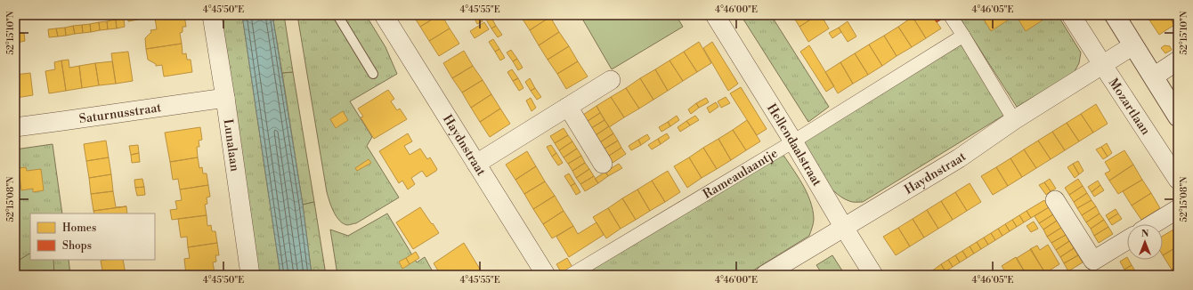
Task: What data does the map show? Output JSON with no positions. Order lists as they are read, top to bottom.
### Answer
{
  "streets": {
    "street": [
      "Mozartlaan",
      "Saturnusstraat",
      "Lunalaan",
      "Haydnstraat",
      "Hellendaalstraat",
      "Rameaulaantje"
    ]
  },
  "crossings": [
    ["Mozartlaan", "Haydnstraat"],
    ["Saturnusstraat", "Lunalaan"],
    ["Haydnstraat", "Hellendaalstraat"],
    ["Hellendaalstraat", "Rameaulaantje"]
  ],
  "legend": ["Homes", "Shops"],
  "north": "top",
  "coordinates": [
    "4°45'50\"E",
    "4°45'55\"E",
    "4°46'00\"E",
    "4°46'05\"E",
    "52°15'10\"N",
    "52°15'08\"N"
  ]
}
